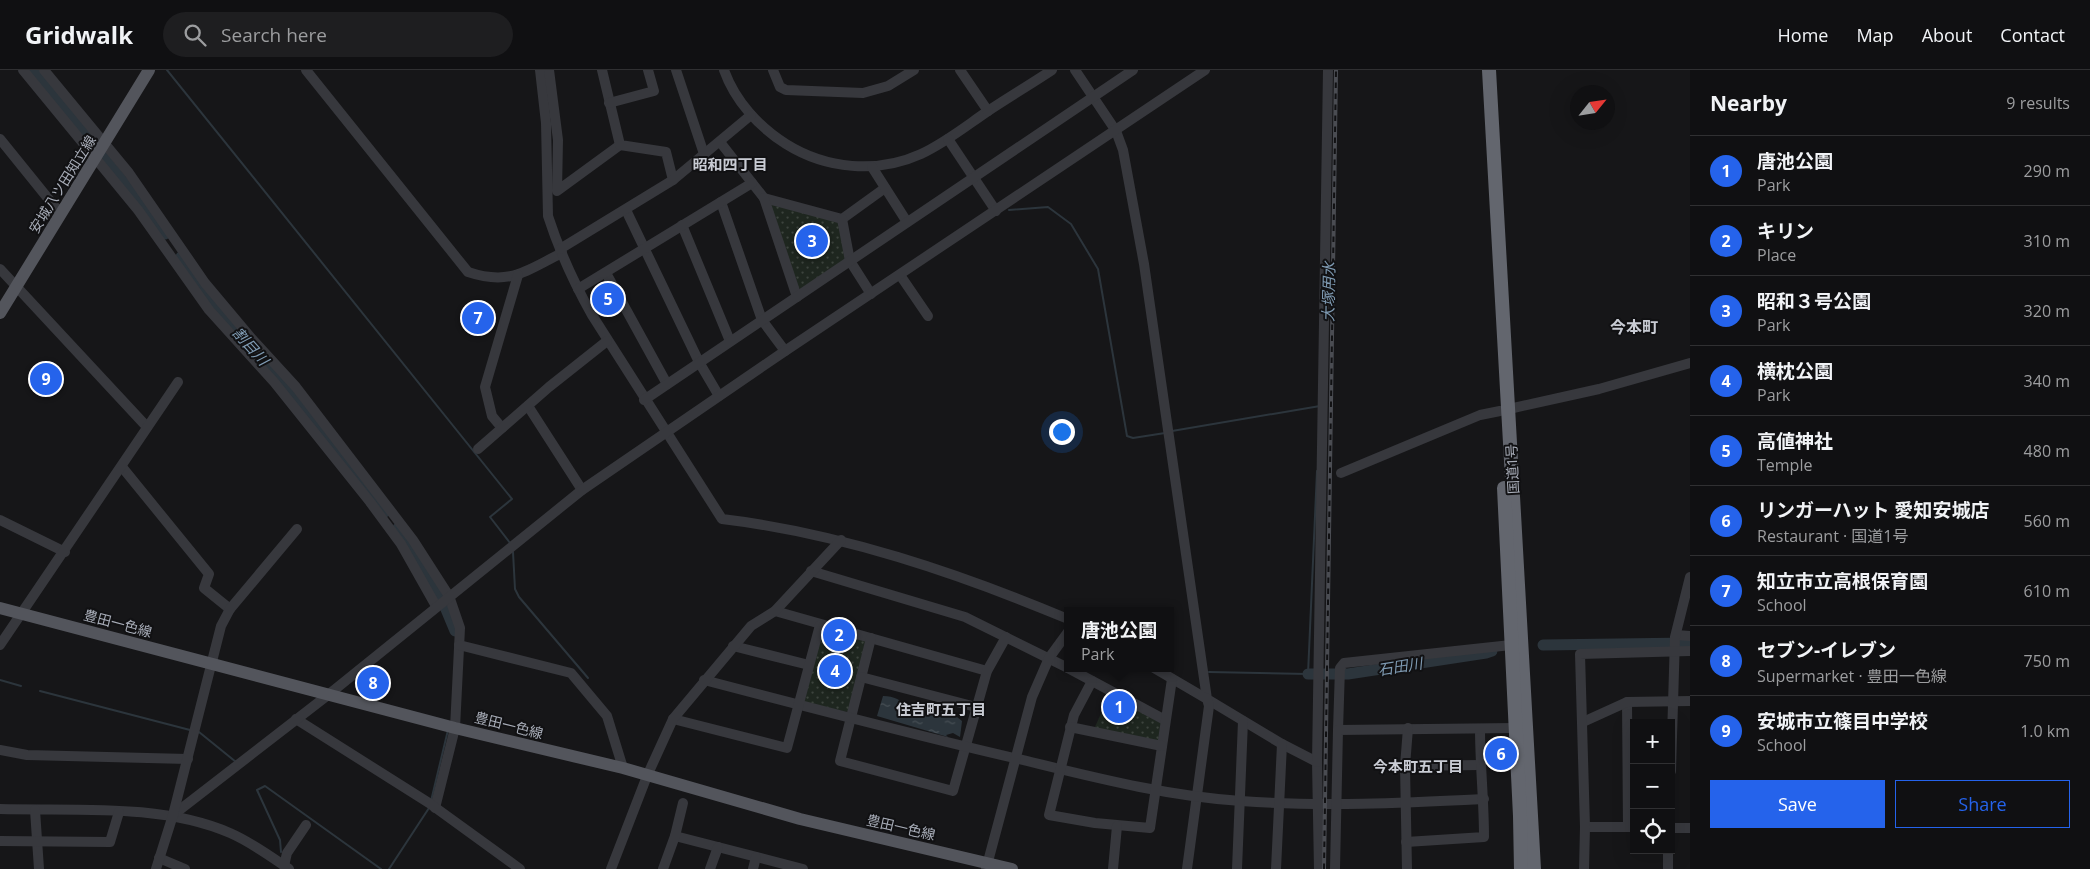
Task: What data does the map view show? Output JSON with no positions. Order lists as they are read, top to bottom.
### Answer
{
  "streets": {
    "highway": ["国道1号"],
    "main road": ["安城八ツ田知立線", "豊田一色線"]
  },
  "districts": [
    "昭和四丁目",
    "今本町",
    "住吉町五丁目",
    "今本町五丁目"
  ],
  "water": ["大塚用水", "割目川", "石田川"],
  "north": "top right",
  "page": {
    "header": "Gridwalk",
    "search": "Search here",
    "nav": [
      "Home",
      "Map",
      "About",
      "Contact"
    ],
    "heading": ["Nearby", "9 results"],
    "list": [
      {
        "mark": "1",
        "name": "唐池公園",
        "note": "Park",
        "value": "290 m"
      },
      {
        "mark": "2",
        "name": "キリン",
        "note": "Place",
        "value": "310 m"
      },
      {
        "mark": "3",
        "name": "昭和３号公園",
        "note": "Park",
        "value": "320 m"
      },
      {
        "mark": "4",
        "name": "横枕公園",
        "note": "Park",
        "value": "340 m"
      },
      {
        "mark": "5",
        "name": "高値神社",
        "note": "Temple",
        "value": "480 m"
      },
      {
        "mark": "6",
        "name": "リンガーハット 愛知安城店",
        "note": "Restaurant · 国道1号",
        "value": "560 m"
      },
      {
        "mark": "7",
        "name": "知立市立高根保育園",
        "note": "School",
        "value": "610 m"
      },
      {
        "mark": "8",
        "name": "セブン-イレブン",
        "note": "Supermarket · 豊田一色線",
        "value": "750 m"
      },
      {
        "mark": "9",
        "name": "安城市立篠目中学校",
        "note": "School",
        "value": "1.0 km"
      }
    ],
    "pins": [
      "3",
      "5",
      "7",
      "9",
      "2",
      "4",
      "8",
      "1",
      "6"
    ],
    "popup": ["唐池公園", "Park"],
    "map_buttons": ["+", "−"],
    "buttons": ["Save", "Share"]
  }
}
